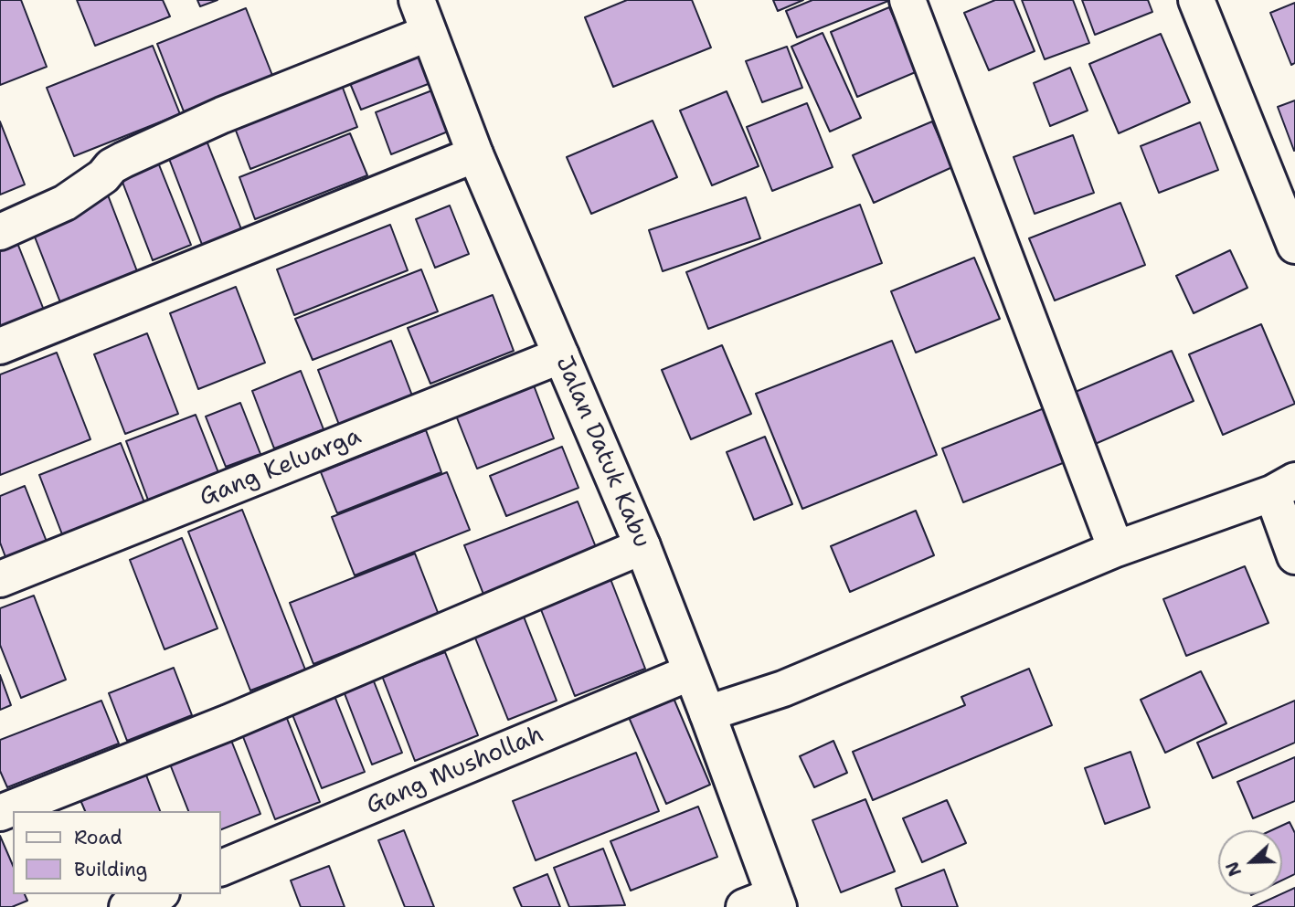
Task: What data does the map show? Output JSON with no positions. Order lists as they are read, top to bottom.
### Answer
{
  "streets": {
    "street": ["Jalan Datuk Kabu", "Gang Keluarga", "Gang Mushollah"]
  },
  "crossings": [
    ["Jalan Datuk Kabu", "Gang Keluarga"],
    ["Jalan Datuk Kabu", "Gang Mushollah"]
  ],
  "legend": ["Road", "Building"],
  "north": "left"
}
